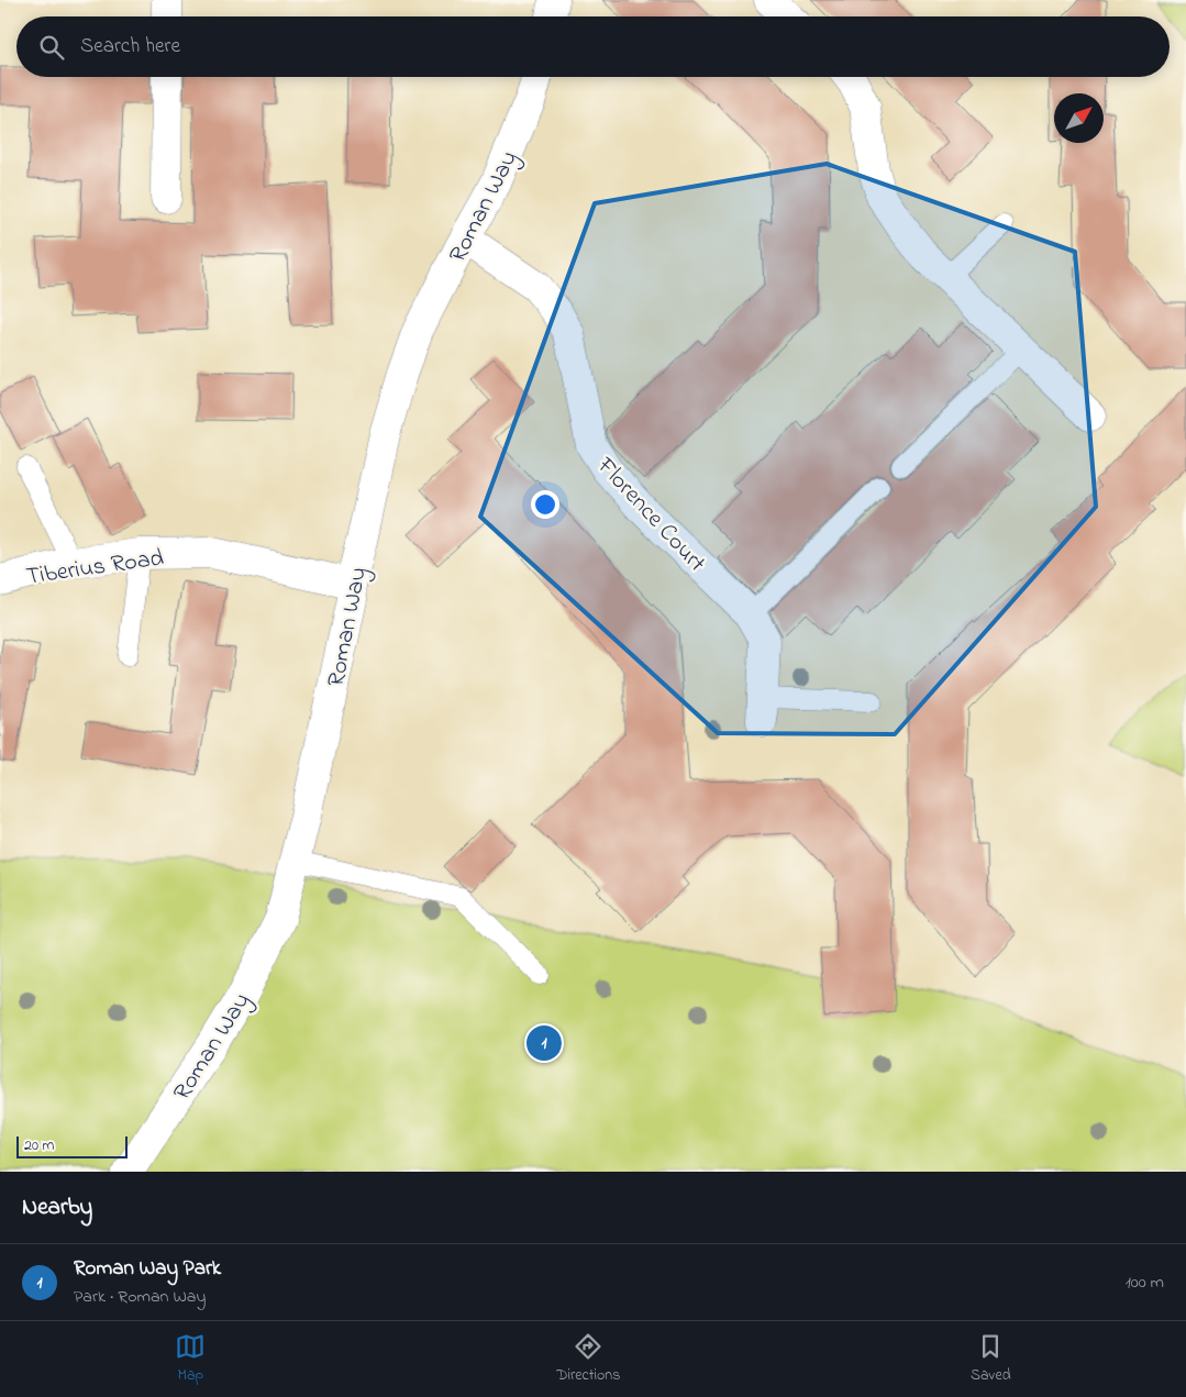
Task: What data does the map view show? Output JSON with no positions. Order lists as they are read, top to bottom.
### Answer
{
  "streets": {
    "street": ["Roman Way", "Florence Court", "Tiberius Road"]
  },
  "crossings": [
    ["Roman Way", "Florence Court"],
    ["Roman Way", "Tiberius Road"]
  ],
  "scale_bar": "20 m",
  "north": "top right",
  "page": {
    "search": "Search here",
    "pins": "1",
    "scale": "20 m",
    "heading": "Nearby",
    "list": [
      {
        "mark": "1",
        "name": "Roman Way Park",
        "note": "Park · Roman Way",
        "value": "100 m"
      }
    ],
    "nav": ["Map", "Directions", "Saved"]
  }
}
